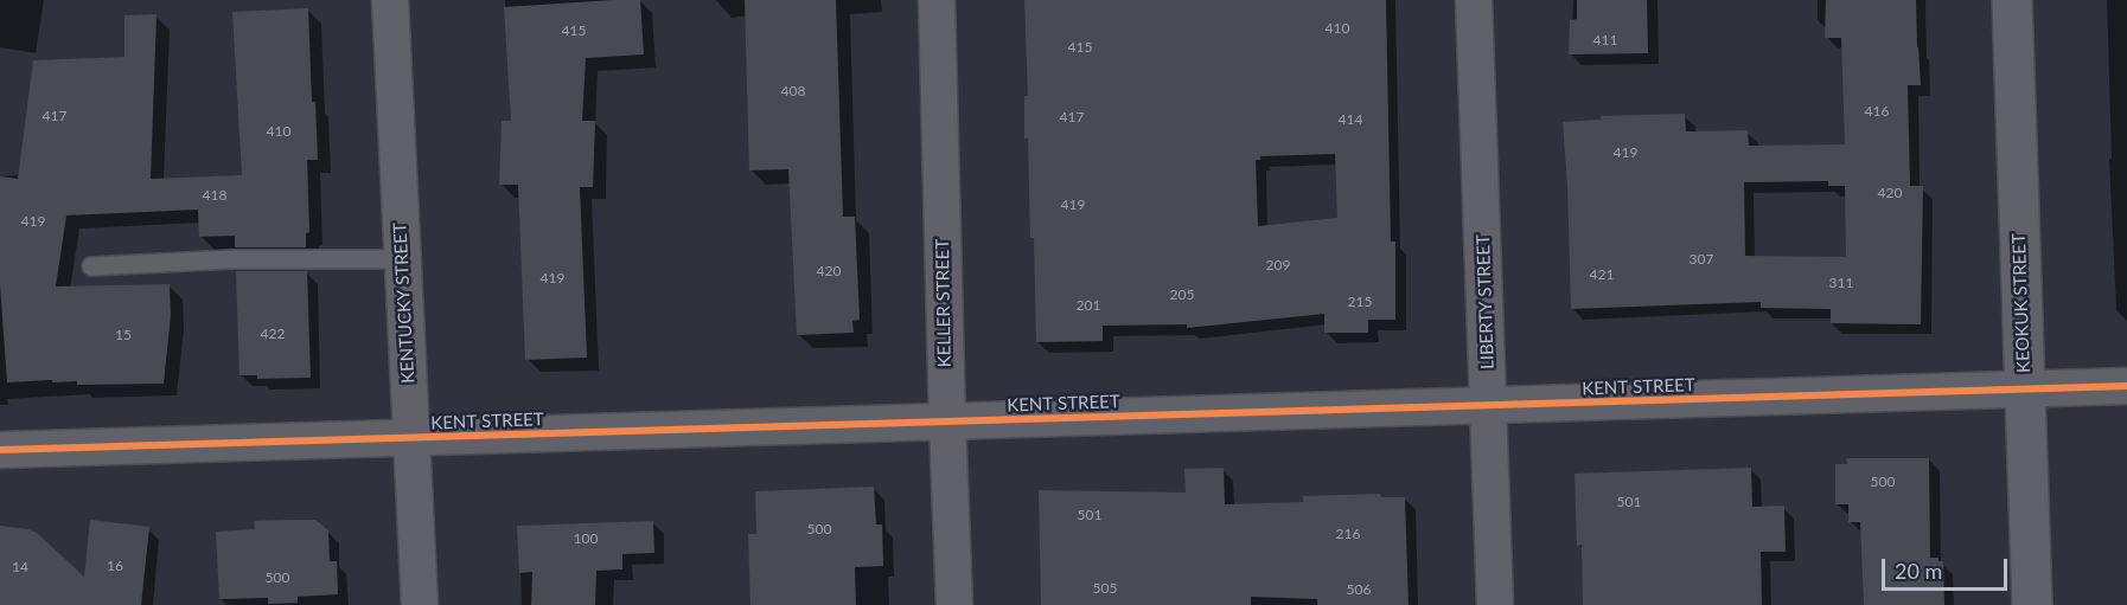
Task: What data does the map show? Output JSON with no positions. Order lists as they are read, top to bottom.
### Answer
{
  "streets": {
    "street": [
      "LIBERTY STREET",
      "KENTUCKY STREET",
      "KELLER STREET",
      "KEOKUK STREET",
      "KENT STREET"
    ]
  },
  "crossings": [
    ["LIBERTY STREET", "KENT STREET"],
    ["KENTUCKY STREET", "KENT STREET"],
    ["KELLER STREET", "KENT STREET"],
    ["KEOKUK STREET", "KENT STREET"]
  ],
  "house_numbers": [
    "410",
    "415",
    "411",
    "415",
    "408",
    "416",
    "417",
    "417",
    "414",
    "410",
    "419",
    "420",
    "418",
    "419",
    "419",
    "307",
    "209",
    "420",
    "421",
    "419",
    "311",
    "205",
    "215",
    "201",
    "422",
    "15",
    "500",
    "501",
    "501",
    "500",
    "216",
    "100",
    "16",
    "14",
    "500",
    "505",
    "506"
  ],
  "scale_bar": "20 m"
}
